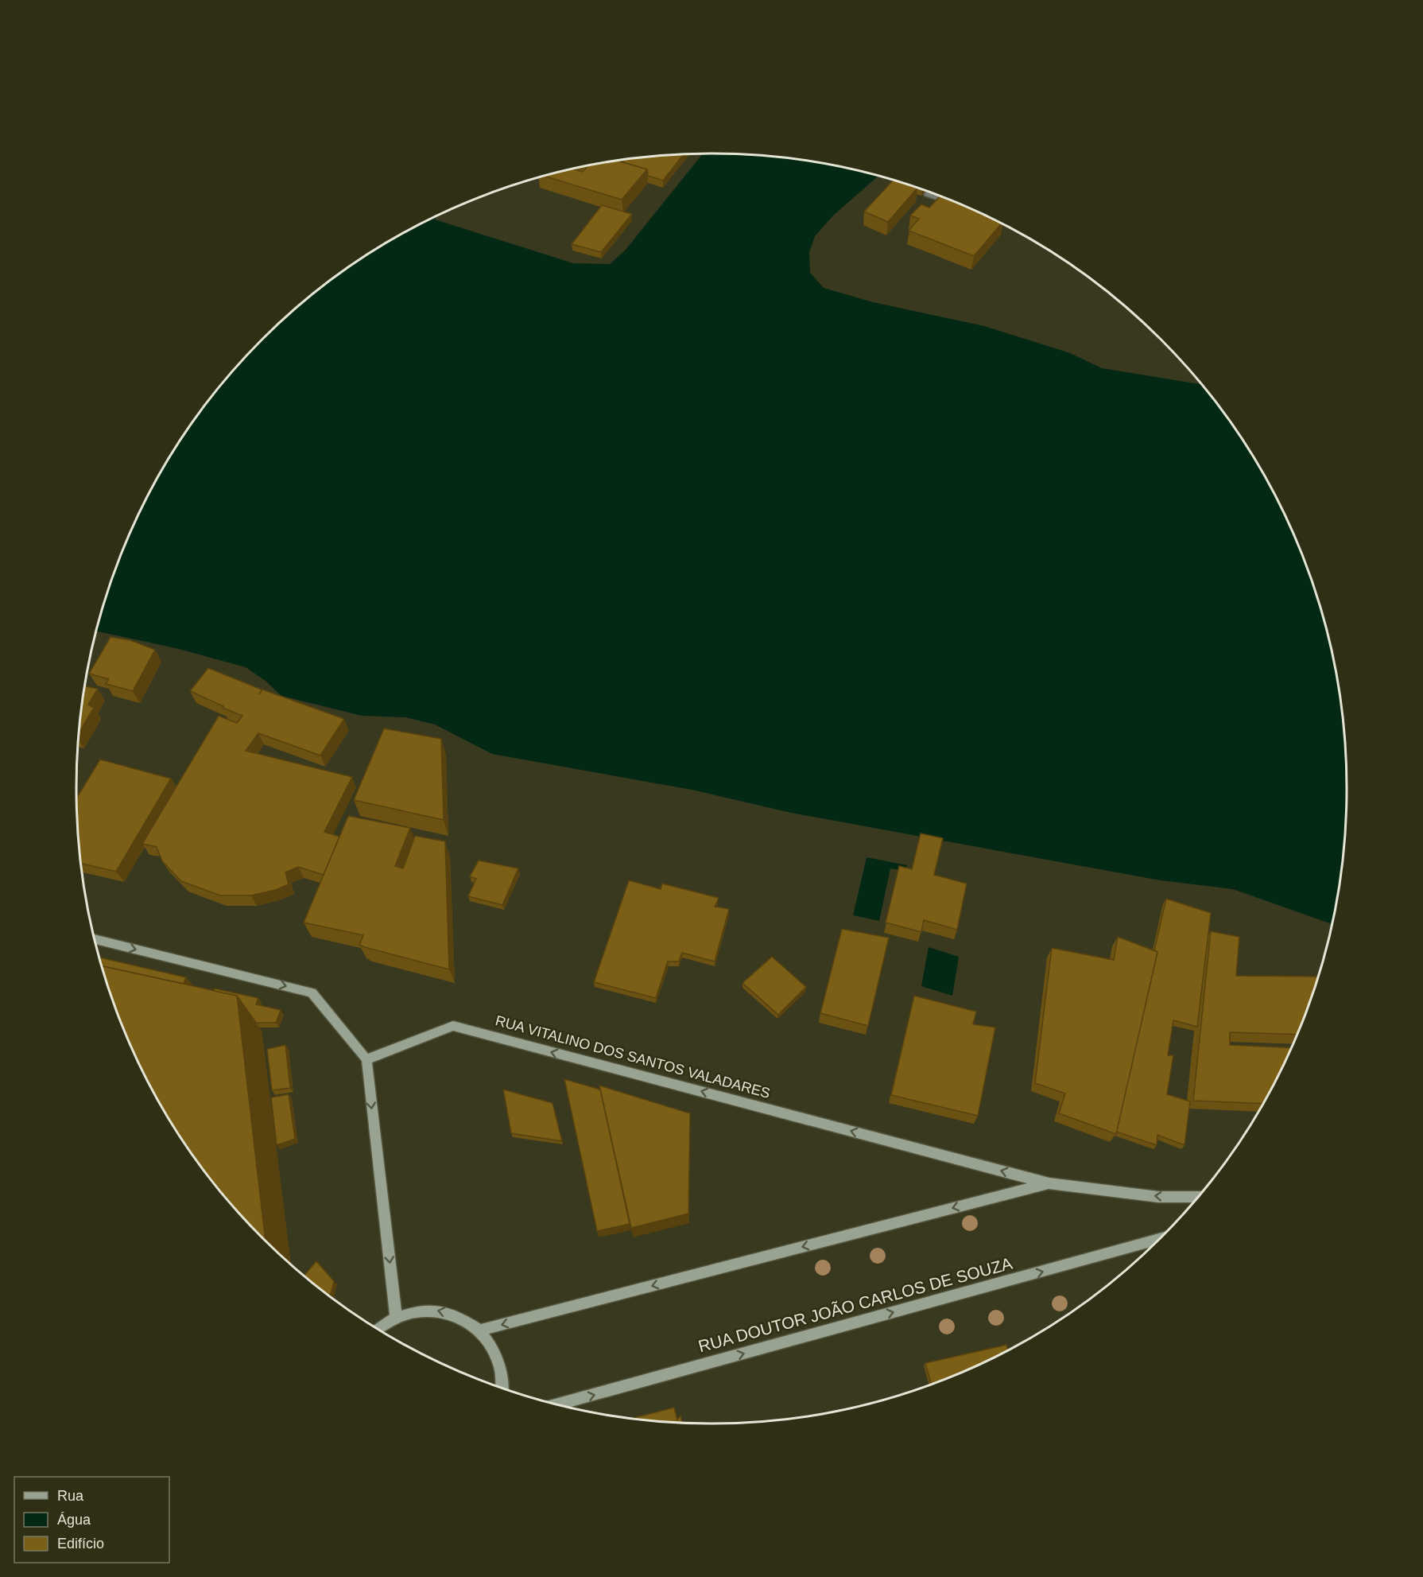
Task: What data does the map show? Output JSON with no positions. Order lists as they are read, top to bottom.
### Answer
{
  "streets": {
    "street": ["RUA VITALINO DOS SANTOS VALADARES", "RUA DOUTOR JOÃO CARLOS DE SOUZA"]
  },
  "one_way": ["RUA VITALINO DOS SANTOS VALADARES"],
  "legend": ["Rua", "Água", "Edifício"]
}
